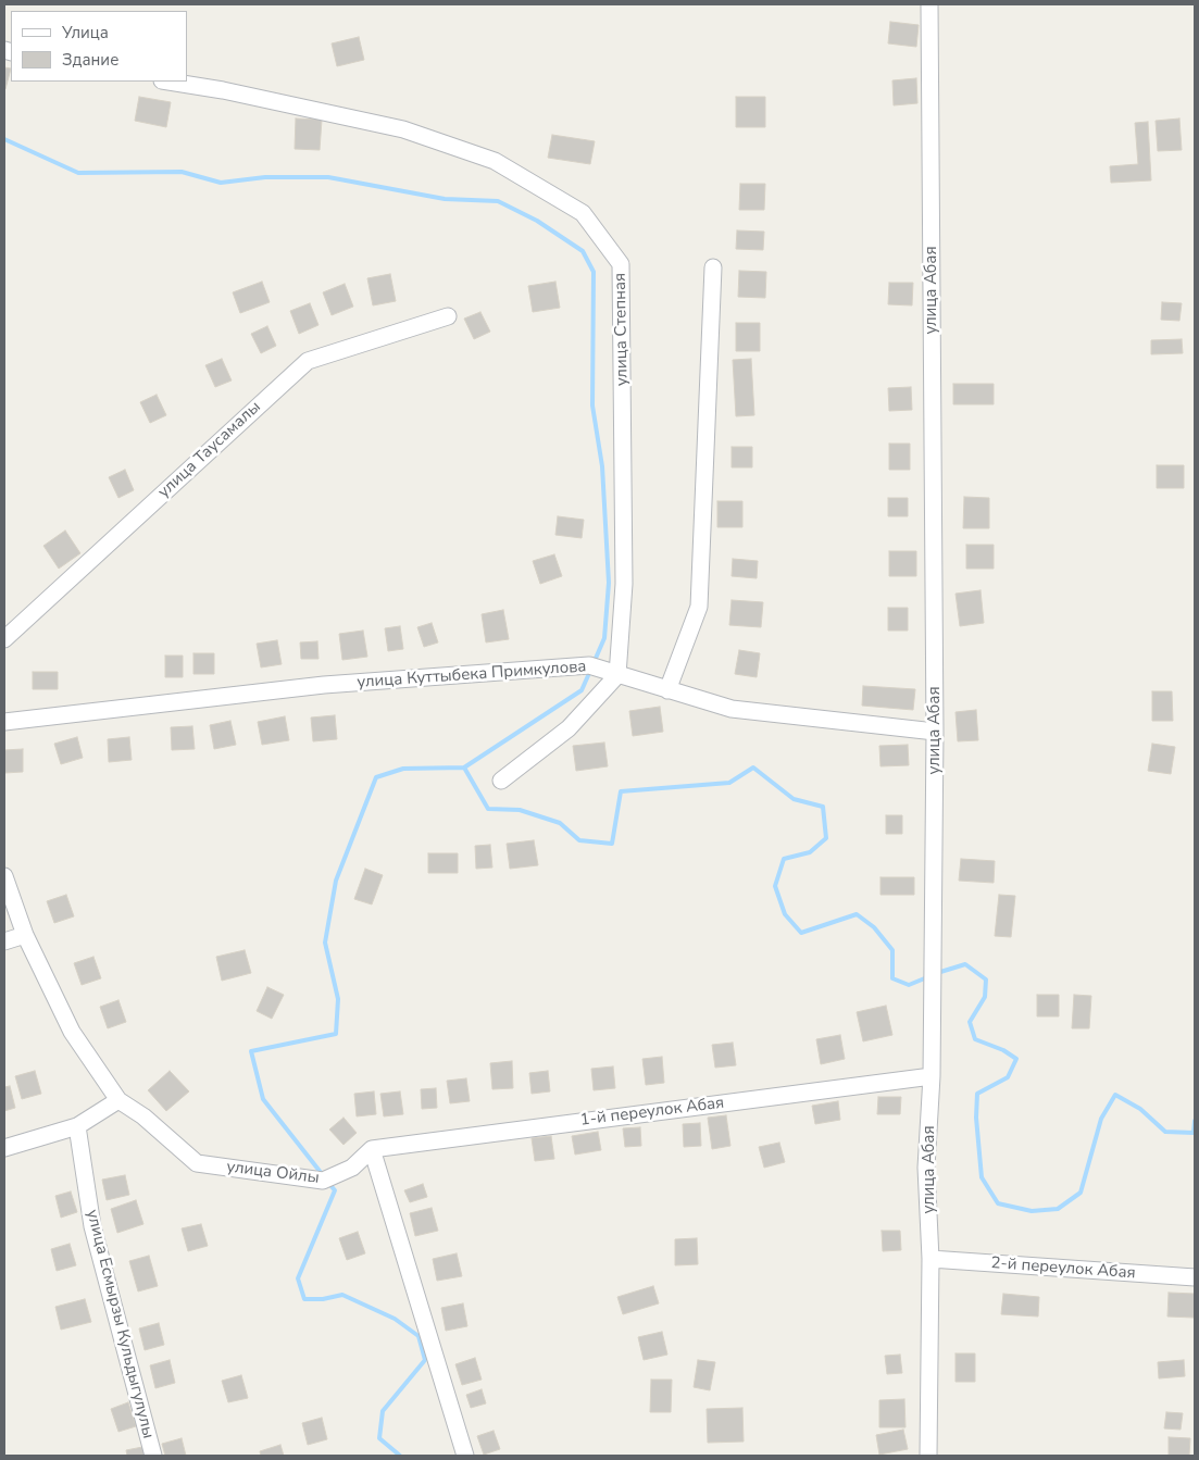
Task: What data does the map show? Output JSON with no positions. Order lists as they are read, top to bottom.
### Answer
{
  "streets": {
    "street": [
      "улица Абая",
      "улица Степная",
      "улица Таусамалы",
      "улица Куттыбека Примкулова",
      "1-й переулок Абая",
      "улица Ойлы",
      "2-й переулок Абая",
      "улица Есмырзы Кульдыгулулы"
    ]
  },
  "crossings": [
    ["улица Абая", "улица Куттыбека Примкулова"],
    ["улица Абая", "1-й переулок Абая"],
    ["улица Абая", "2-й переулок Абая"],
    ["улица Степная", "улица Куттыбека Примкулова"],
    ["1-й переулок Абая", "улица Ойлы"]
  ],
  "legend": ["Улица", "Здание"]
}
